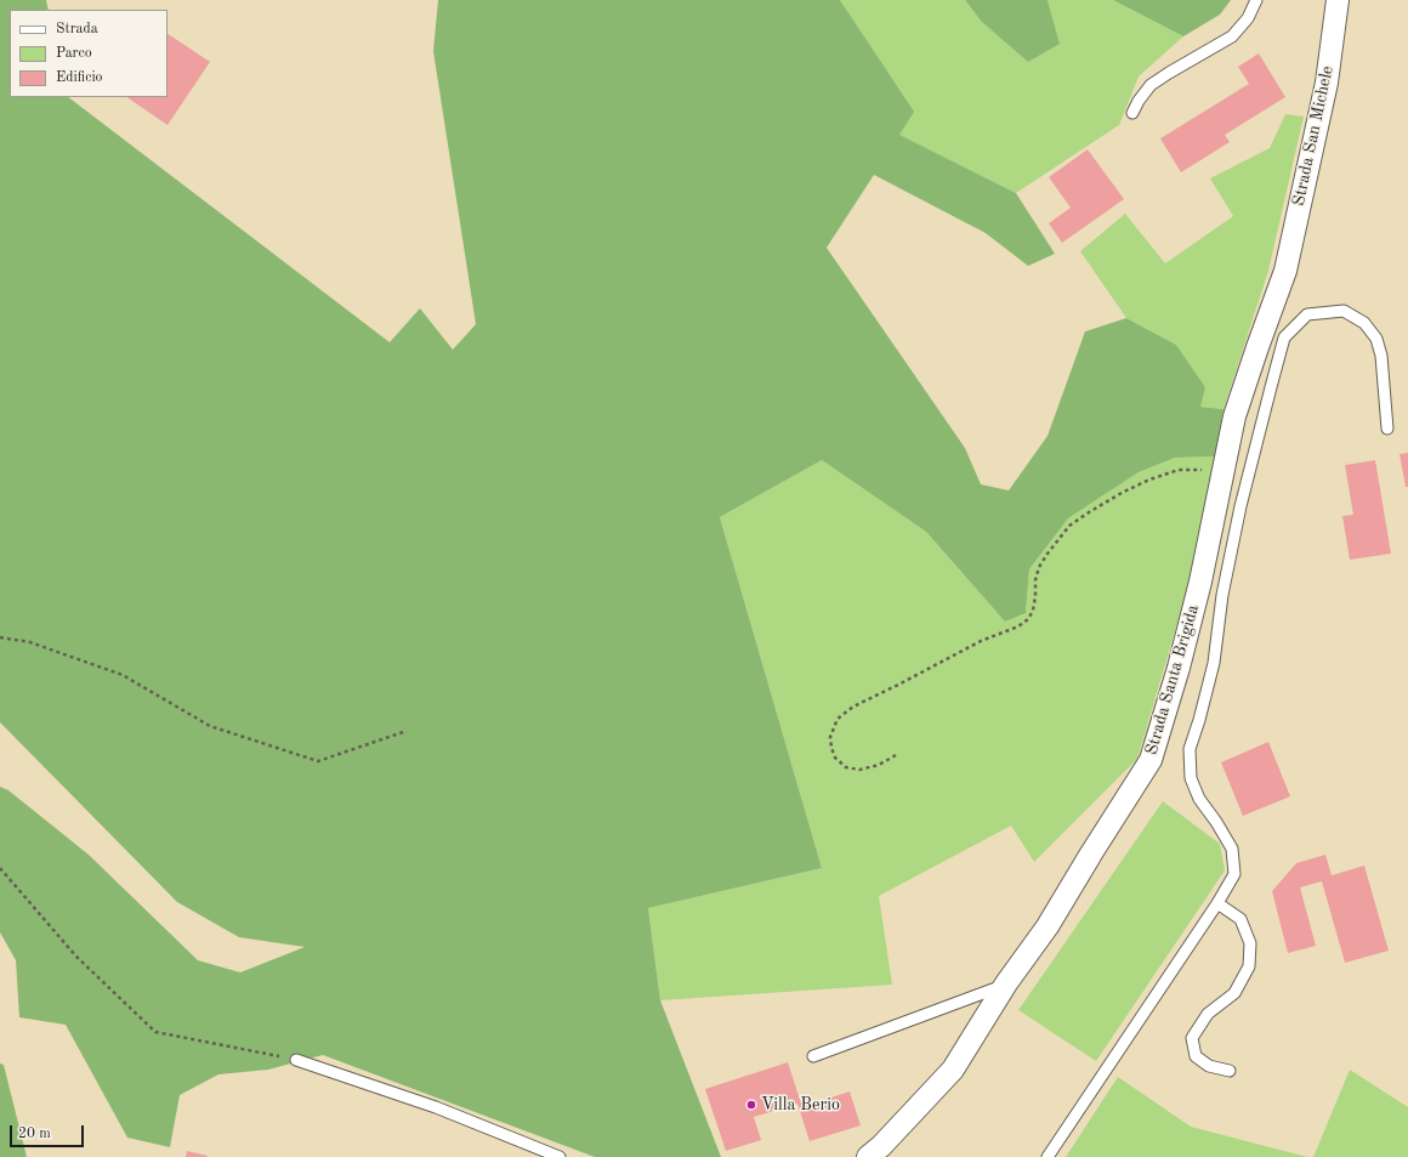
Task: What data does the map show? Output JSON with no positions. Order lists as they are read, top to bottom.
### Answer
{
  "streets": {
    "street": ["Strada San Michele", "Strada Santa Brigida"]
  },
  "crossings": [
    ["Strada San Michele", "Strada Santa Brigida"]
  ],
  "places": ["Villa Berio"],
  "legend": ["Strada", "Parco", "Edificio"],
  "scale_bar": "20 m"
}
